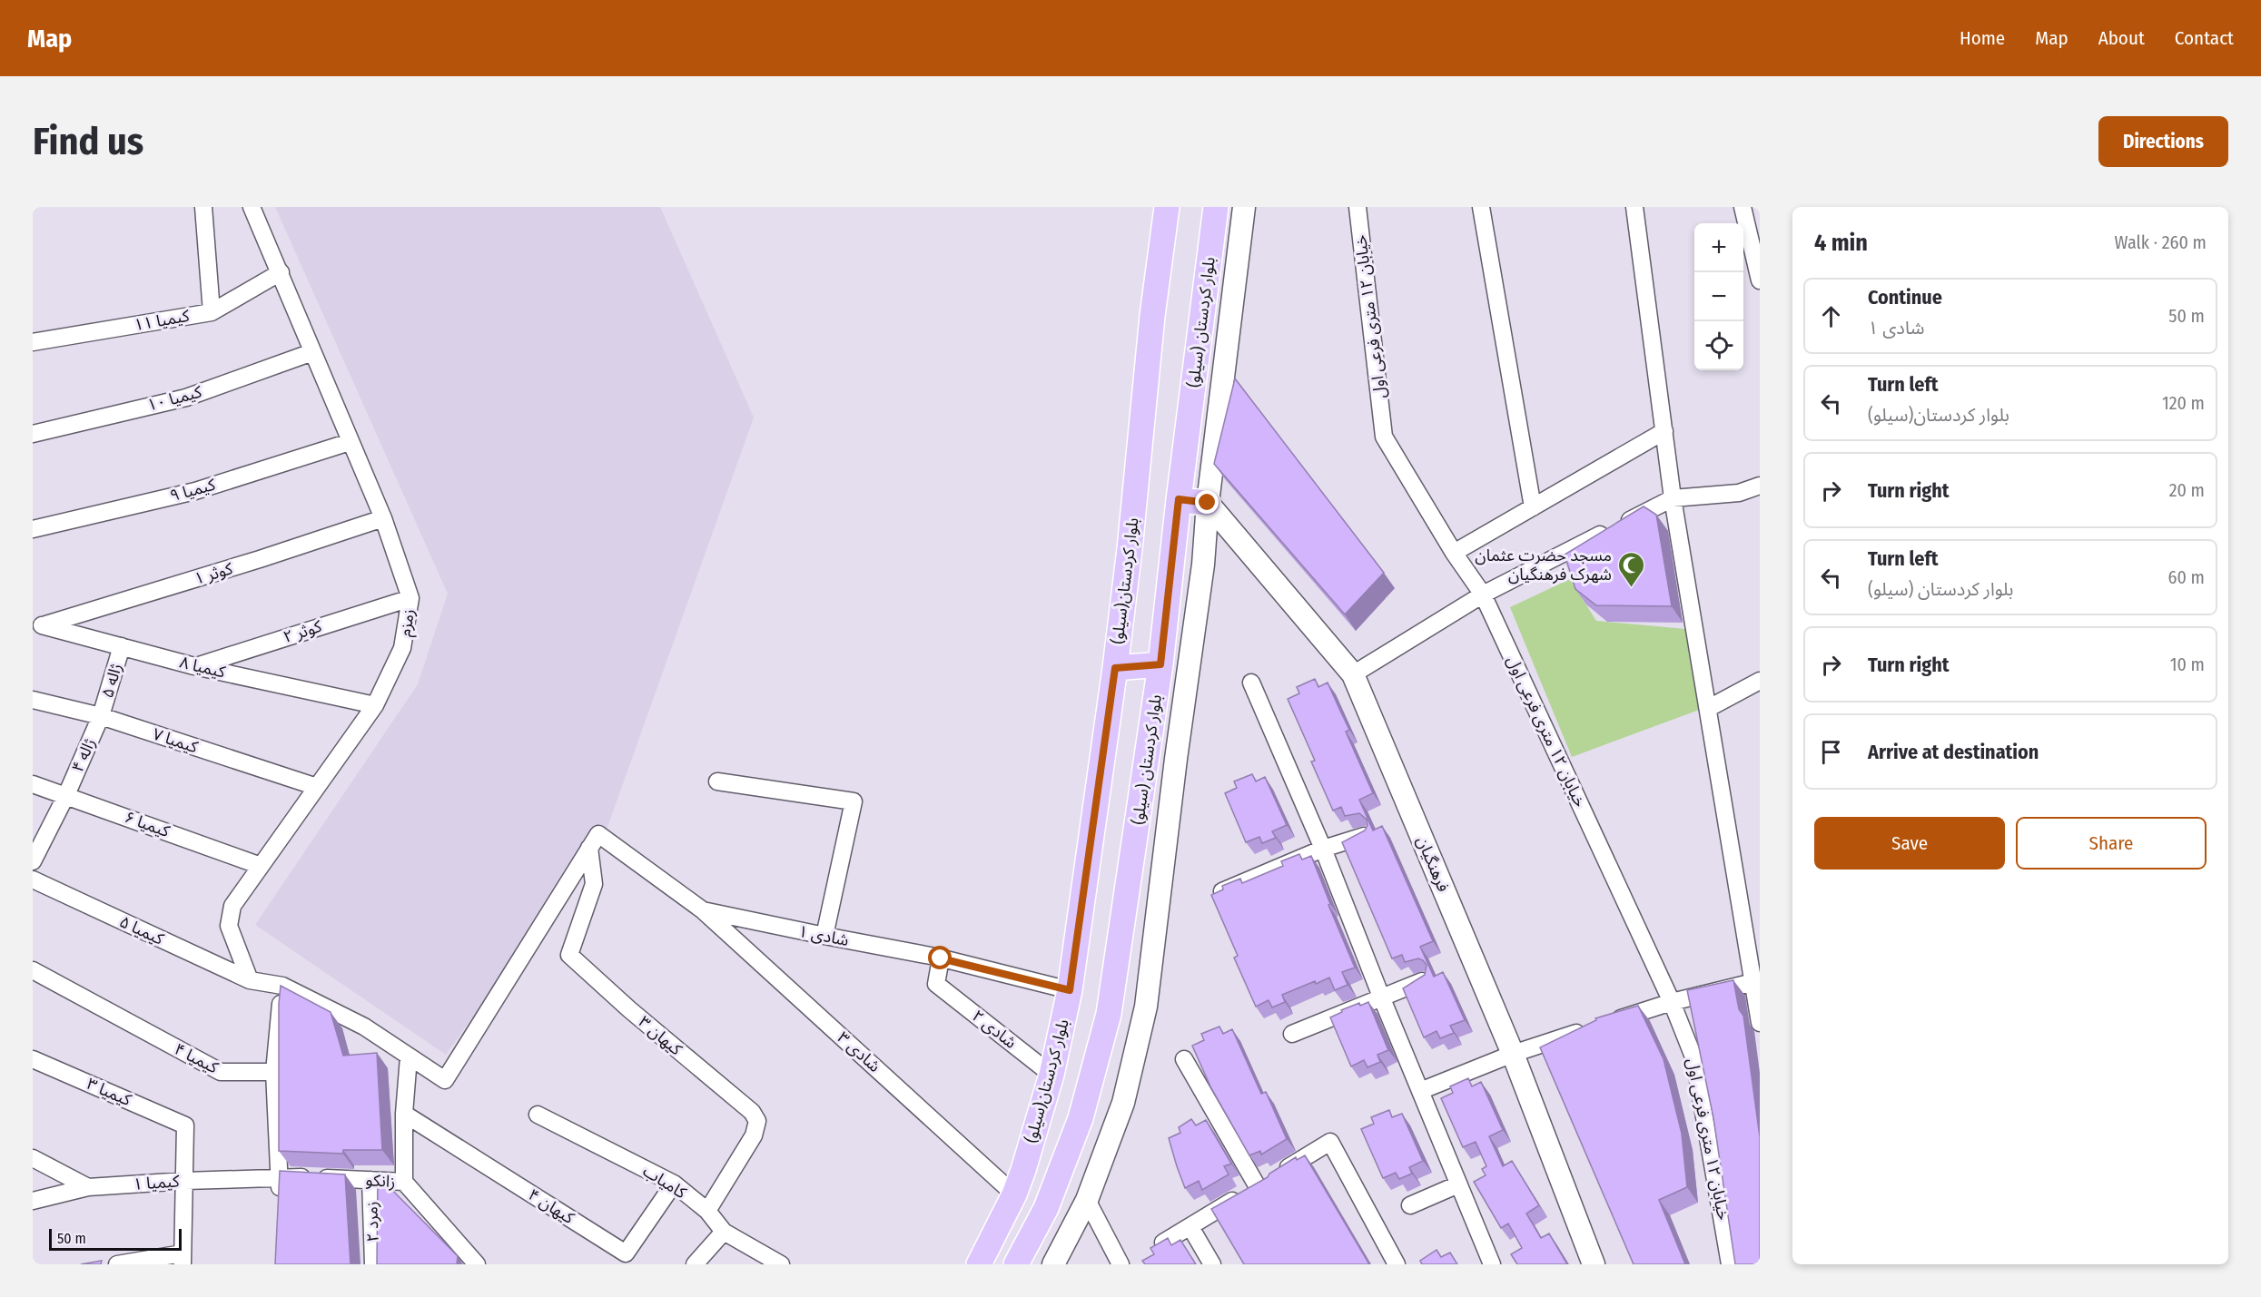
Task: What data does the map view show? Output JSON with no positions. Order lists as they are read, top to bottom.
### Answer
{
  "streets": {
    "main road": ["بلوار کردستان (سیلو)", "بلوار کردستان(سیلو)"],
    "street": [
      "خیابان ۱۲ متری فرعی اول",
      "کیمیا ۱۱",
      "کیمیا ۱۰",
      "کیمیا ۹",
      "کوثر ۱",
      "زمزم",
      "کوثر ۲",
      "کیمیا ۸",
      "ژاله ۵",
      "کیمیا ۷",
      "ژاله ۴",
      "کیمیا ۶",
      "فرهنگیان",
      "کیمیا ۵",
      "شادی ۱",
      "شادی ۲",
      "کیهان ۳",
      "شادی ۳",
      "کیمیا ۴",
      "کیمیا ۳",
      "زانکو",
      "کامیاب",
      "کیمیا ۱",
      "کیهان ۴",
      "زمرد ۲"
    ]
  },
  "crossings": [
    ["کیمیا ۱۱", "زمزم"],
    ["کیمیا ۱۰", "زمزم"],
    ["کیمیا ۹", "زمزم"],
    ["کوثر ۱", "زمزم"],
    ["کوثر ۱", "کیمیا ۸"],
    ["بلوار کردستان(سیلو)", "شادی ۱"],
    ["بلوار کردستان(سیلو)", "شادی ۲"],
    ["بلوار کردستان(سیلو)", "شادی ۳"],
    ["زمزم", "کوثر ۲"],
    ["زمزم", "کیمیا ۸"],
    ["زمزم", "کیمیا ۷"],
    ["زمزم", "کیمیا ۶"],
    ["زمزم", "کیمیا ۵"],
    ["کوثر ۲", "کیمیا ۸"],
    ["کیمیا ۸", "ژاله ۵"],
    ["ژاله ۵", "کیمیا ۷"],
    ["ژاله ۵", "ژاله ۴"],
    ["کیمیا ۷", "ژاله ۴"],
    ["ژاله ۴", "کیمیا ۶"],
    ["شادی ۱", "شادی ۲"],
    ["شادی ۱", "کیهان ۳"],
    ["شادی ۱", "شادی ۳"],
    ["کیهان ۳", "کامیاب"],
    ["کیمیا ۳", "کیمیا ۱"],
    ["زانکو", "کیمیا ۱"],
    ["زانکو", "زمرد ۲"],
    ["کامیاب", "کیهان ۴"]
  ],
  "places": {
    "mosque": ["مسجد حضرت عثمان شهرک فرهنگیان"]
  },
  "scale_bar": "50 m",
  "page": {
    "header": "Map",
    "nav": [
      "Home",
      "Map",
      "About",
      "Contact"
    ],
    "buttons": [
      "Directions",
      ["Save", "Share"]
    ],
    "title": "Find us",
    "heading": ["4 min", "Walk · 260 m"],
    "map_buttons": ["+", "−"],
    "list": [
      ["Continue", "شادی ۱", "50 m"],
      ["Turn left", "بلوار کردستان(سیلو)", "120 m"],
      ["Turn right", "20 m"],
      ["Turn left", "بلوار کردستان (سیلو)", "60 m"],
      ["Turn right", "10 m"],
      "Arrive at destination"
    ],
    "scale": "50 m"
  }
}
